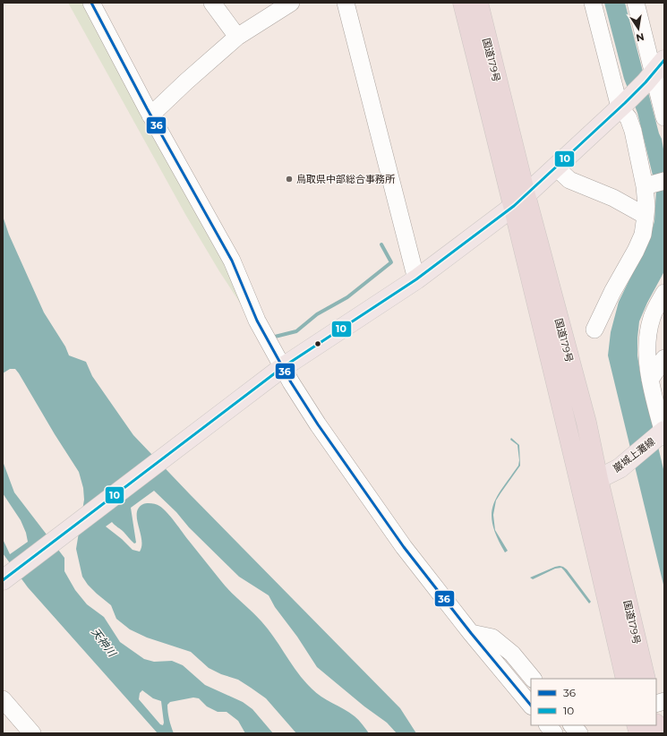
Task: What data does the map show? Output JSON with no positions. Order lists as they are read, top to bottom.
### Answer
{
  "streets": {
    "highway": ["国道179号"],
    "main road": ["巌城上灘線"]
  },
  "crossings": [
    ["国道179号", "巌城上灘線"]
  ],
  "water": ["天神川"],
  "places": ["鳥取県中部総合事務所"],
  "lines": ["transit line 36", "transit line 10"],
  "legend": ["36", "10"],
  "north": "bottom"
}
